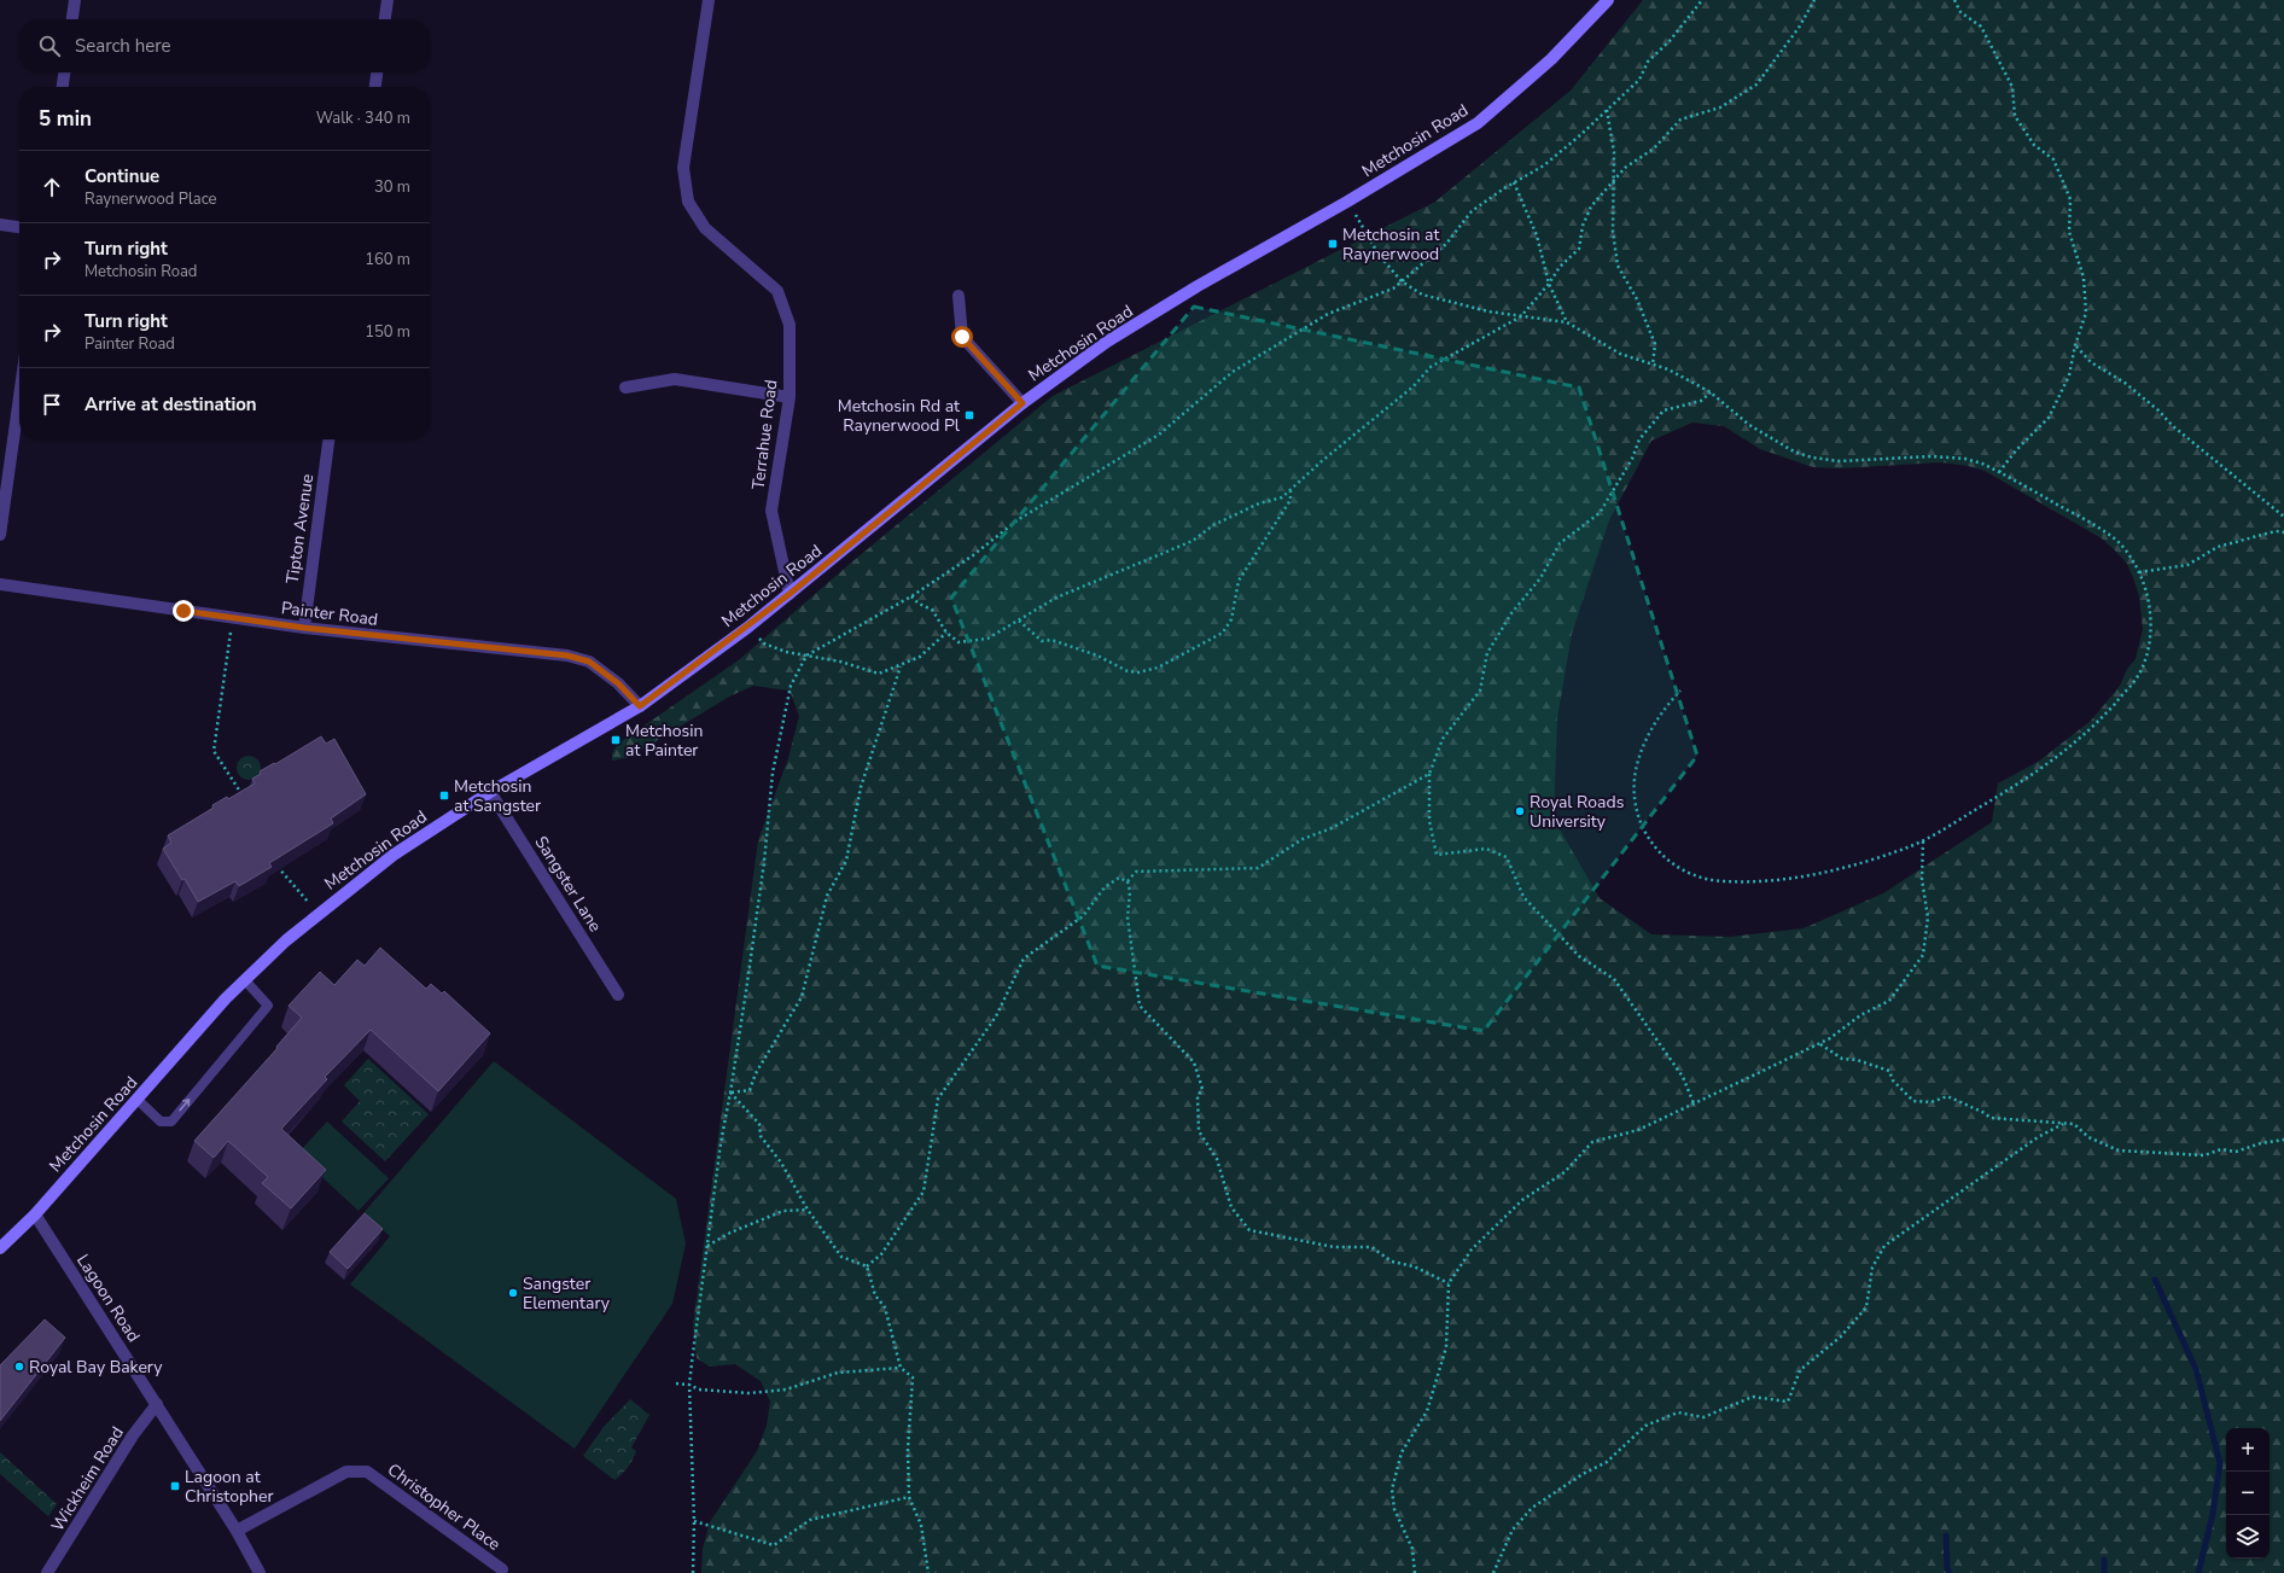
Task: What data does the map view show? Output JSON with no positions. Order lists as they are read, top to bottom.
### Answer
{
  "streets": {
    "main road": ["Metchosin Road"],
    "street": [
      "Terrahue Road",
      "Tipton Avenue",
      "Painter Road",
      "Sangster Lane",
      "Lagoon Road",
      "Wickheim Road",
      "Christopher Place"
    ]
  },
  "crossings": [
    ["Metchosin Road", "Terrahue Road"],
    ["Metchosin Road", "Painter Road"],
    ["Metchosin Road", "Sangster Lane"],
    ["Metchosin Road", "Lagoon Road"],
    ["Tipton Avenue", "Painter Road"],
    ["Lagoon Road", "Wickheim Road"],
    ["Lagoon Road", "Christopher Place"]
  ],
  "places": {
    "transit": [
      "Metchosin at Raynerwood",
      "Metchosin Rd at Raynerwood Pl",
      "Metchosin at Painter",
      "Metchosin at Sangster",
      "Lagoon at Christopher"
    ],
    "other": ["Royal Roads University", "Sangster Elementary", "Royal Bay Bakery"]
  },
  "page": {
    "search": "Search here",
    "heading": ["5 min", "Walk · 340 m"],
    "list": [
      ["Continue", "Raynerwood Place", "30 m"],
      ["Turn right", "Metchosin Road", "160 m"],
      ["Turn right", "Painter Road", "150 m"],
      "Arrive at destination"
    ],
    "map_buttons": ["+", "−"]
  }
}
